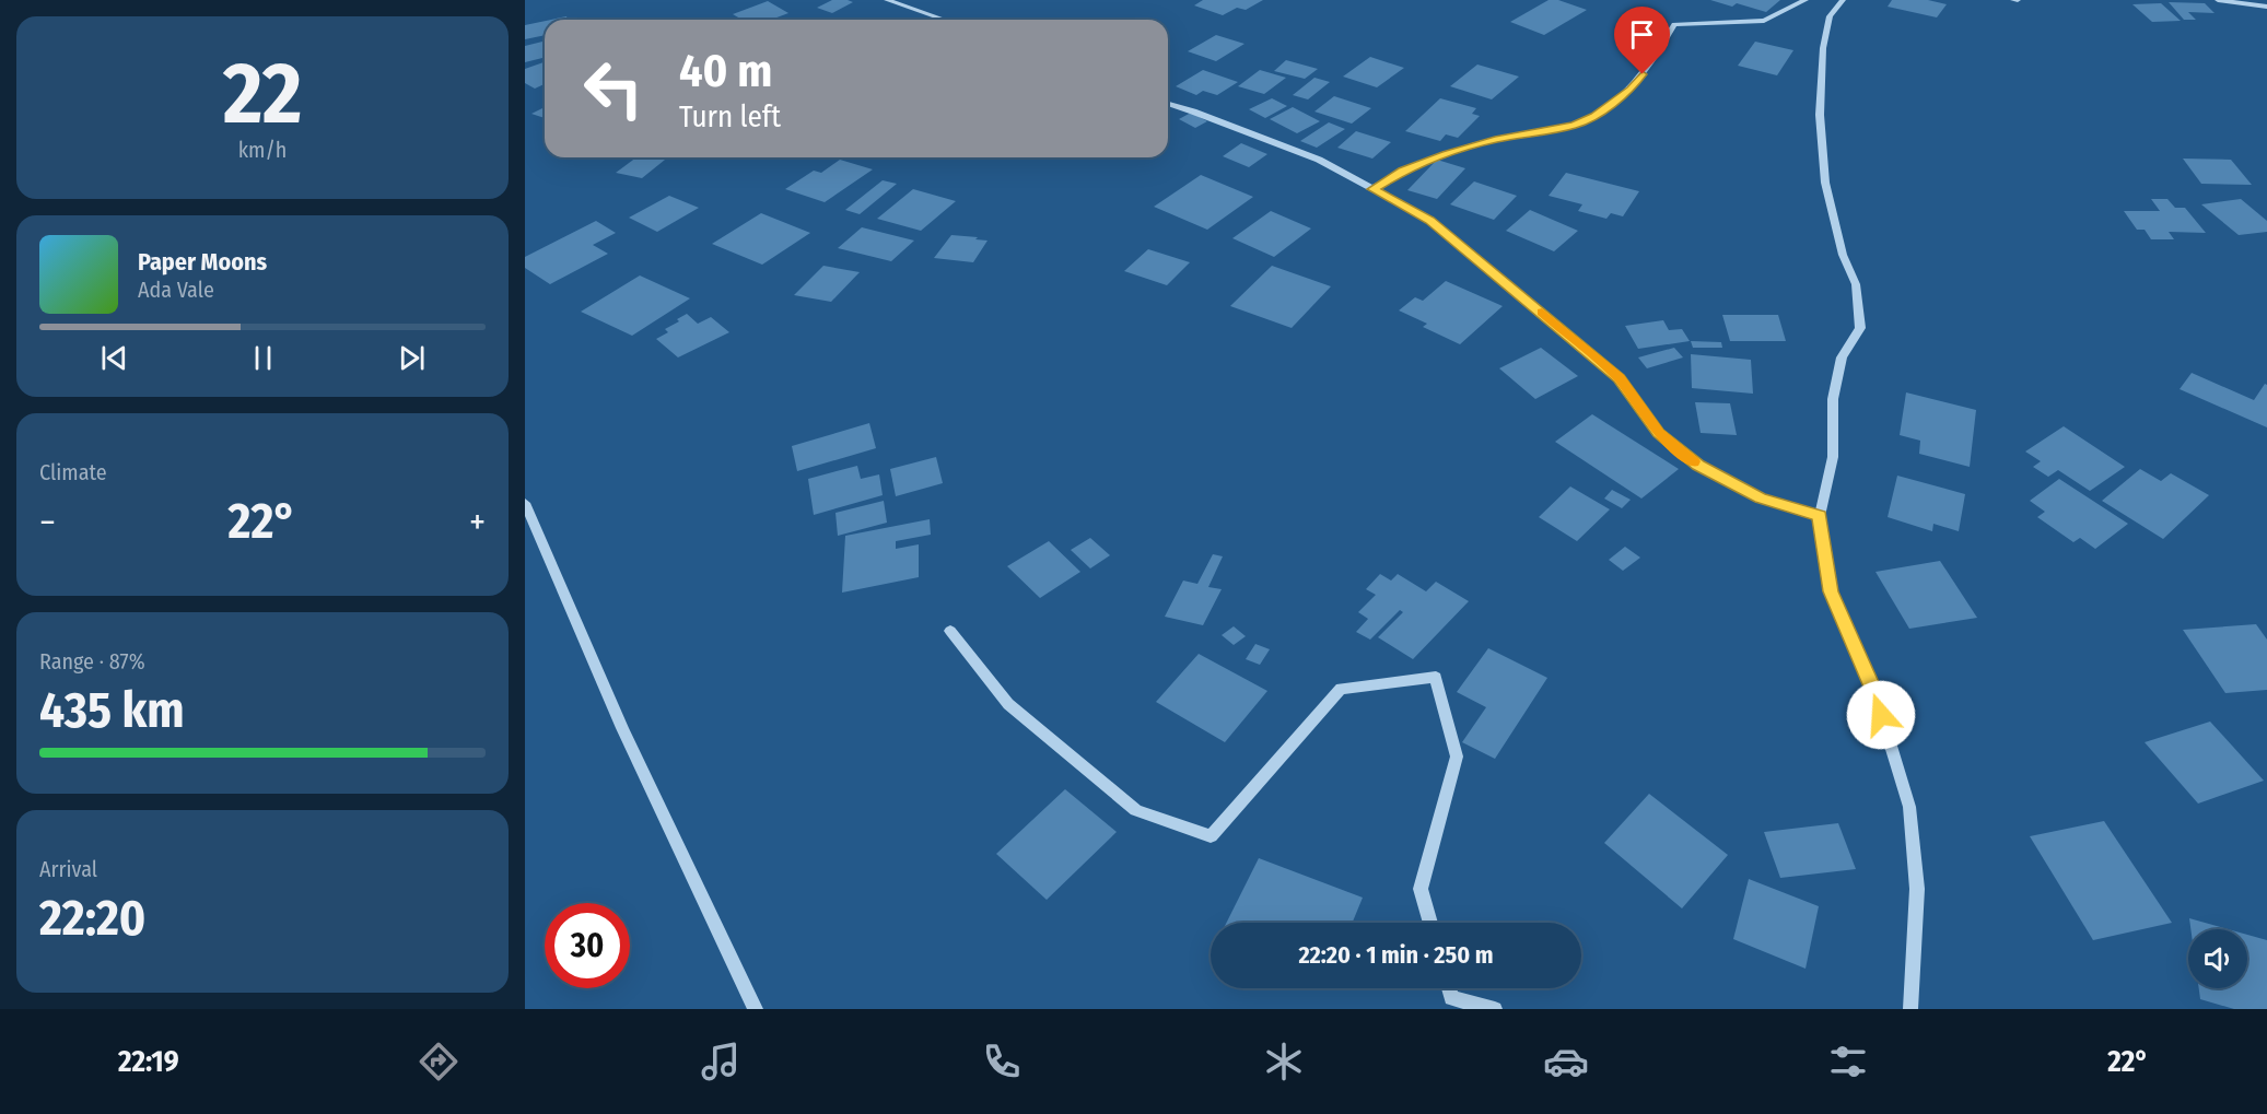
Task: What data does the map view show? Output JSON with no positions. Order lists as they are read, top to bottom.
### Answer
{
  "page": {
    "tile": [
      ["22", "km/h"],
      "Climate",
      ["Range · 87%", "435 km"],
      ["Arrival", "22:20"]
    ],
    "turn": ["40 m", "Turn left"],
    "song": ["Paper Moons", "Ada Vale"],
    "heat": ["−", "22°", "+"],
    "limit": "30",
    "trip": "22:20 · 1 min · 250 m",
    "tabs": ["22:19", "22°"]
  }
}
